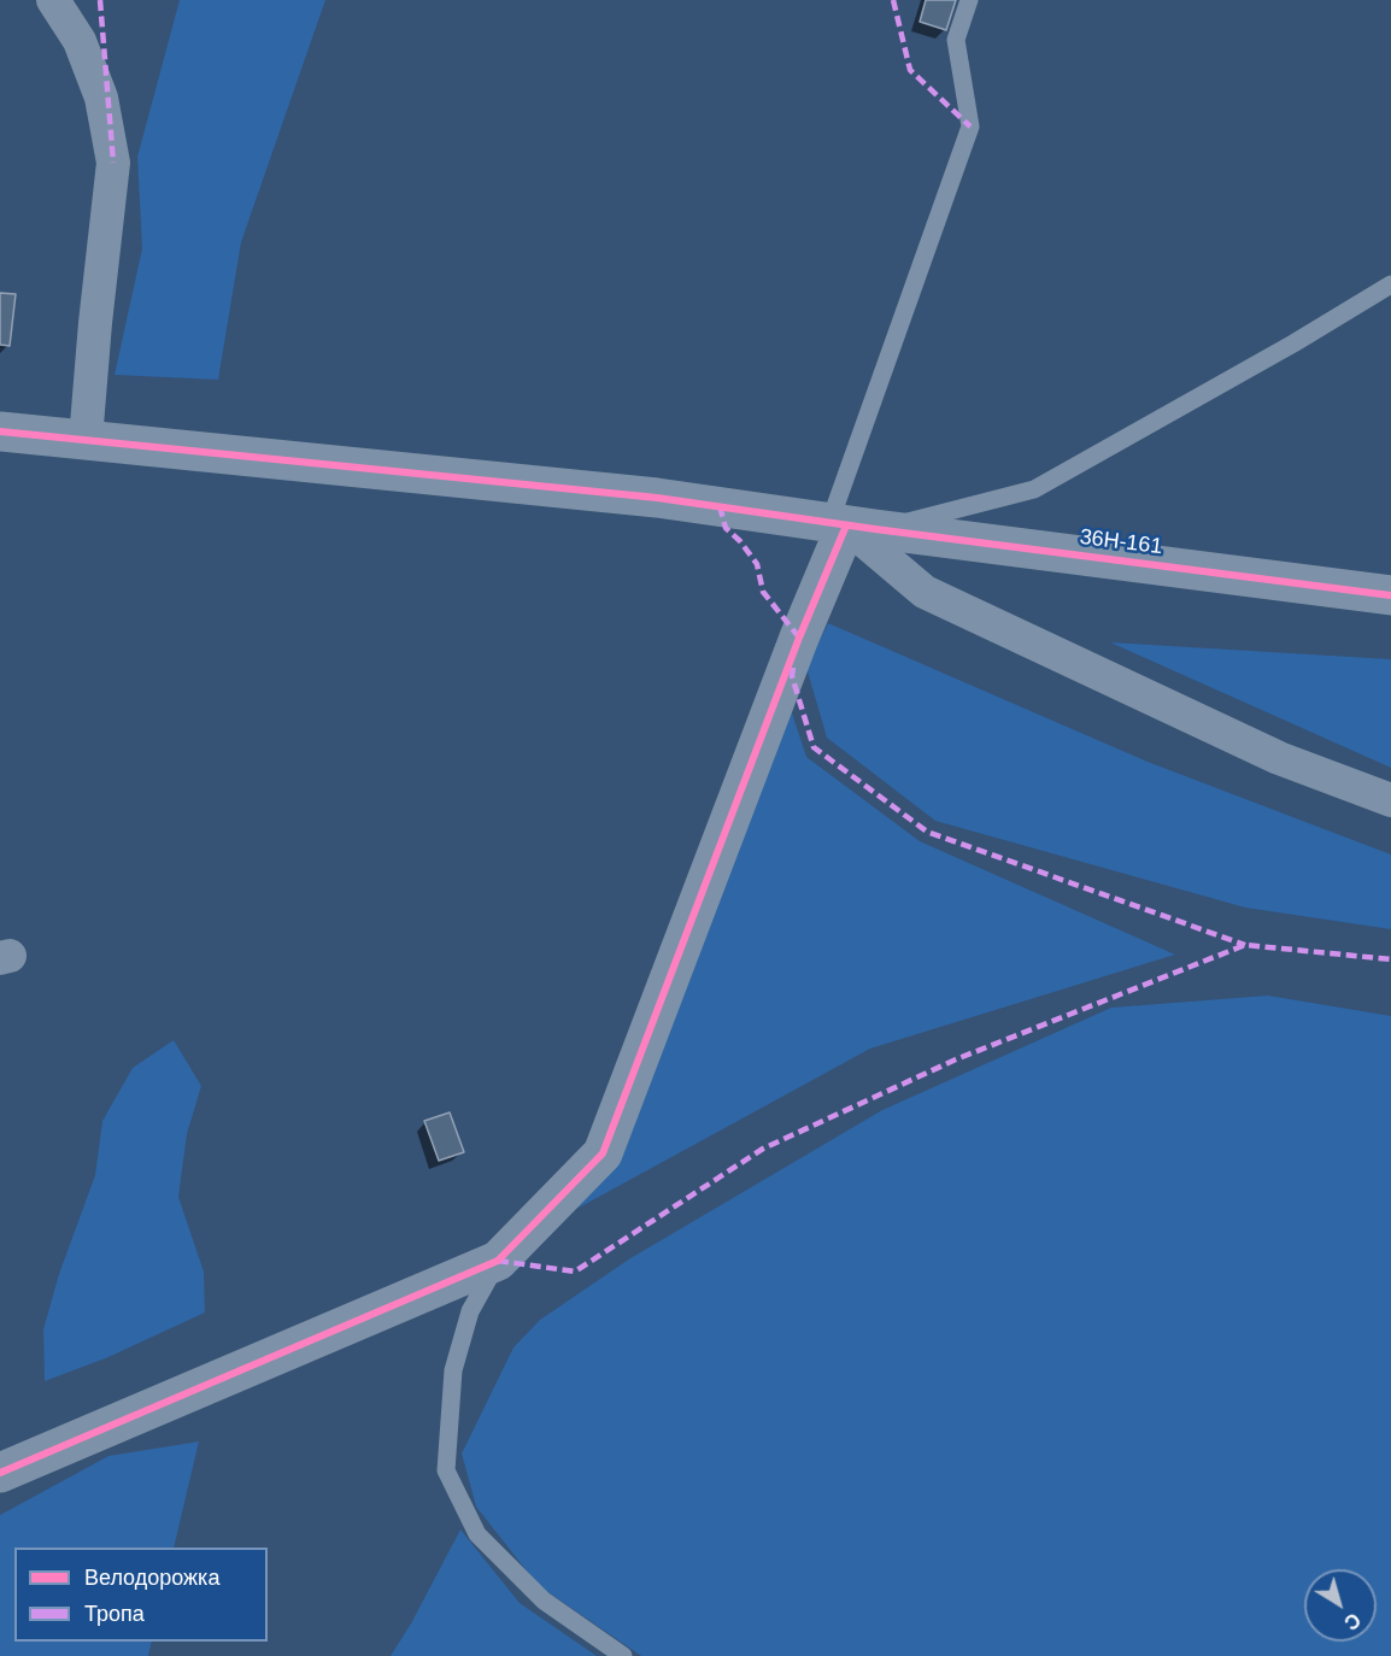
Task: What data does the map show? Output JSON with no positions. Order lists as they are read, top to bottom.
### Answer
{
  "streets": {
    "street": ["36Н-161"]
  },
  "legend": ["Велодорожка", "Тропа"],
  "north": "bottom right"
}
